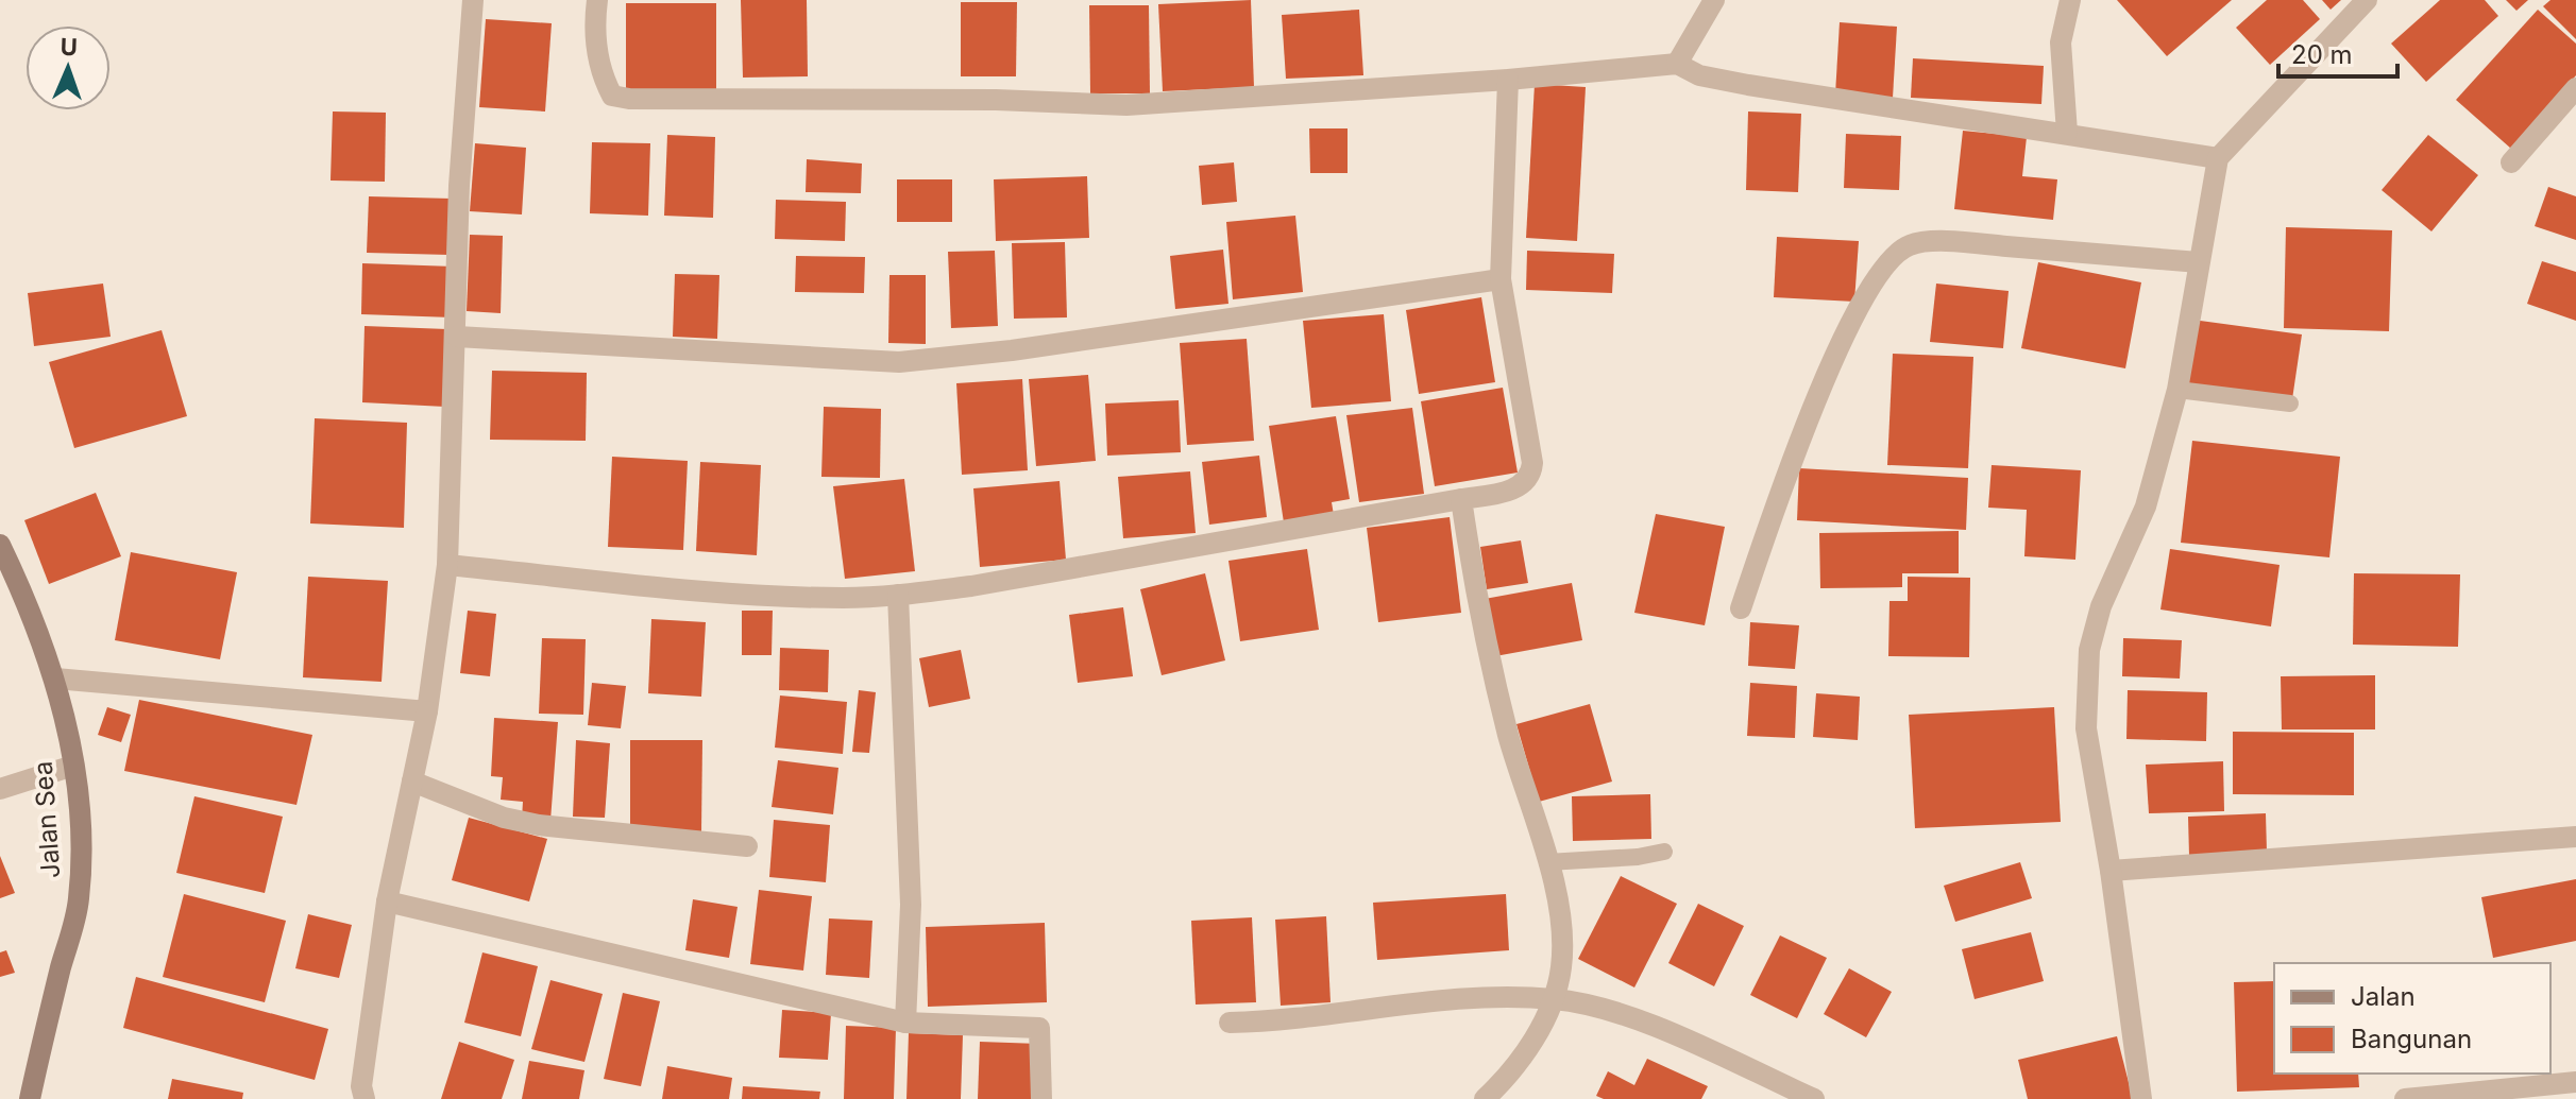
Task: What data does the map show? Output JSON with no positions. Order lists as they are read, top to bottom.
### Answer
{
  "streets": {
    "main road": ["Jalan Sea"]
  },
  "legend": ["Jalan", "Bangunan"],
  "scale_bar": "20 m",
  "north": "top"
}
